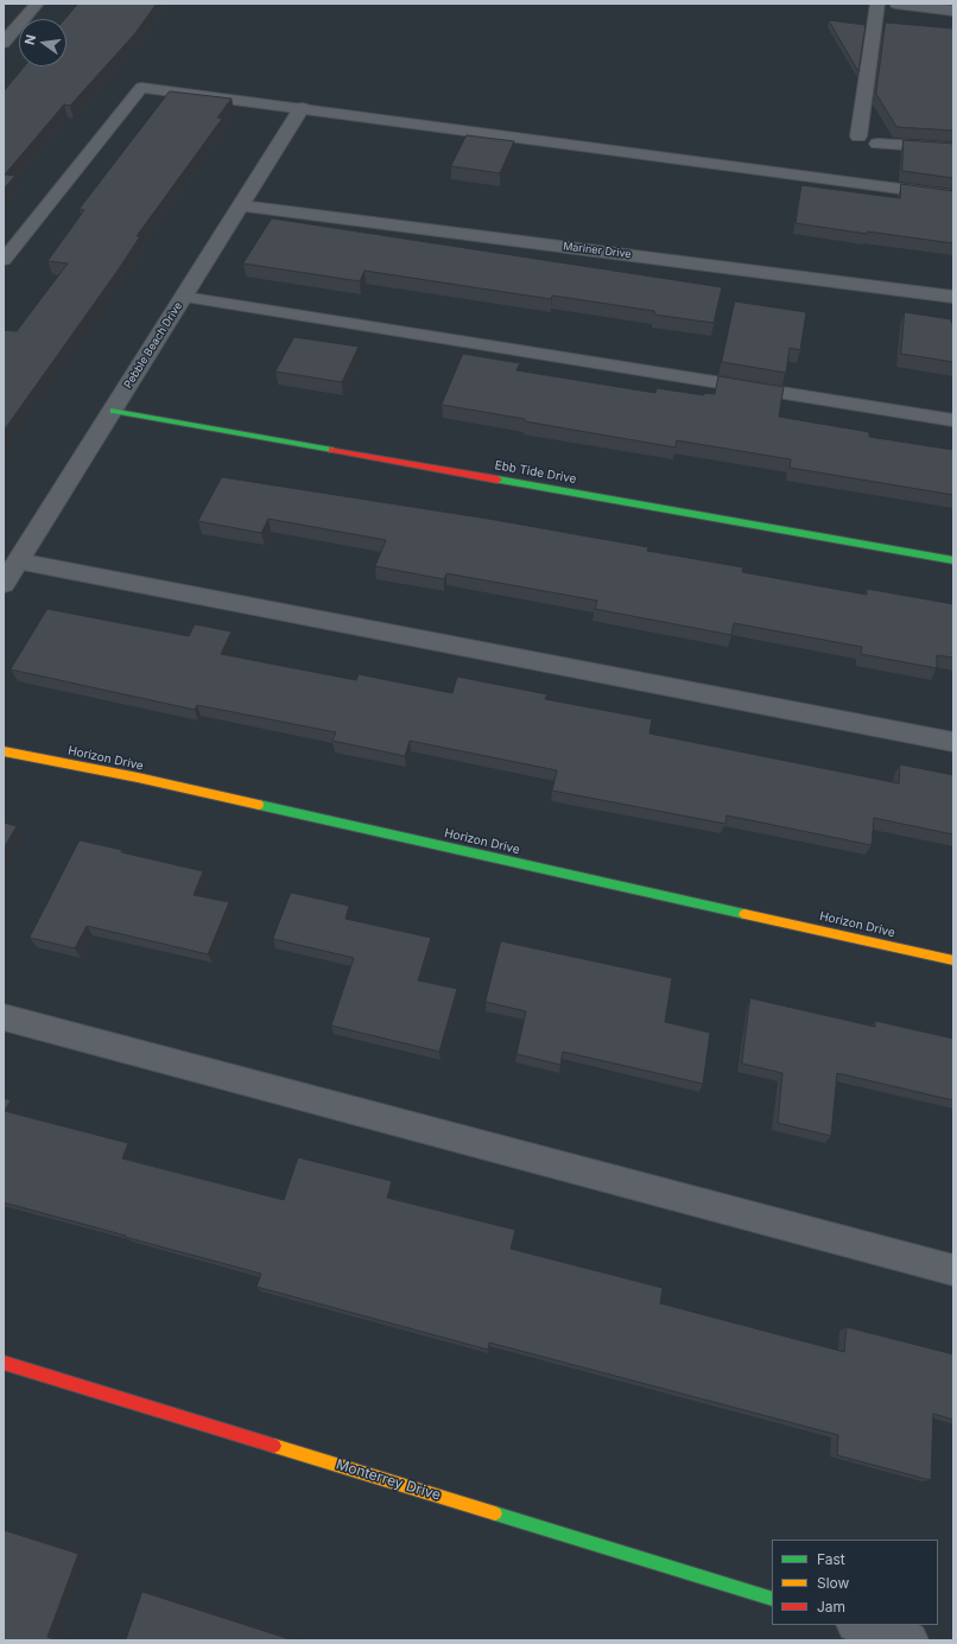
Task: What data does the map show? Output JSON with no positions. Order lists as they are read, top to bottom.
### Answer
{
  "streets": {
    "street": [
      "Mariner Drive",
      "Pebble Beach Drive",
      "Ebb Tide Drive",
      "Horizon Drive",
      "Monterrey Drive"
    ]
  },
  "crossings": [
    ["Mariner Drive", "Pebble Beach Drive"],
    ["Pebble Beach Drive", "Ebb Tide Drive"]
  ],
  "legend": ["Fast", "Slow", "Jam"],
  "north": "left"
}
